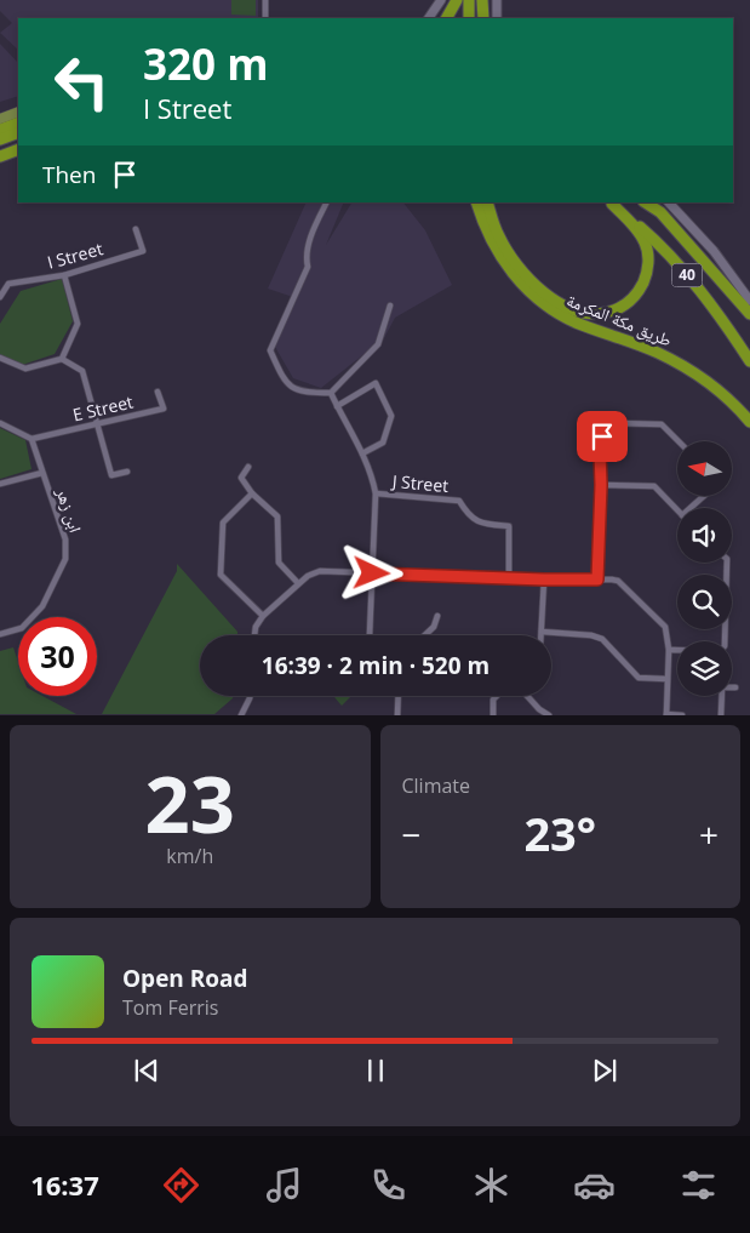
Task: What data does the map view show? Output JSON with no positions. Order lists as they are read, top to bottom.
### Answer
{
  "streets": {
    "highway": ["40", "طريق مكة المكرمة"],
    "street": [
      "I Street",
      "E Street",
      "J Street",
      "ابن زهر"
    ]
  },
  "crossings": [
    ["40", "طريق مكة المكرمة"],
    ["E Street", "ابن زهر"]
  ],
  "north": "left",
  "page": {
    "turn": ["320 m", "I Street"],
    "then": "Then",
    "limit": "30",
    "trip": "16:39 · 2 min · 520 m",
    "tile": [
      ["23", "km/h"],
      "Climate"
    ],
    "heat": ["−", "23°", "+"],
    "song": ["Open Road", "Tom Ferris"],
    "tabs": "16:37"
  }
}
